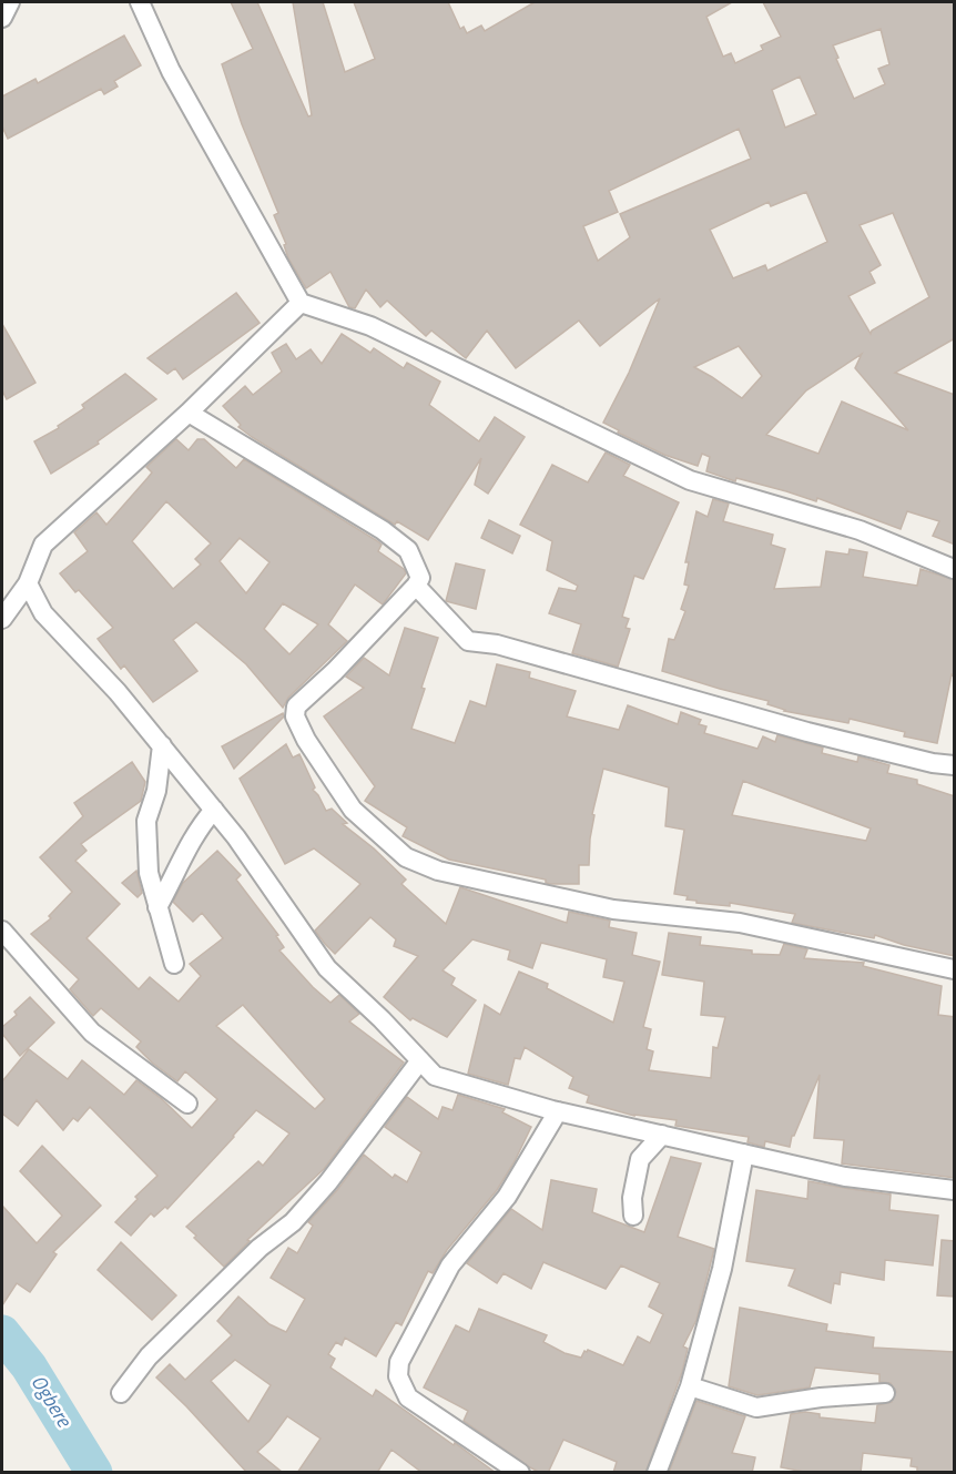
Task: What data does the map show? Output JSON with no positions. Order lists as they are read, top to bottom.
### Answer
{
  "water": ["Ogbere"]
}
